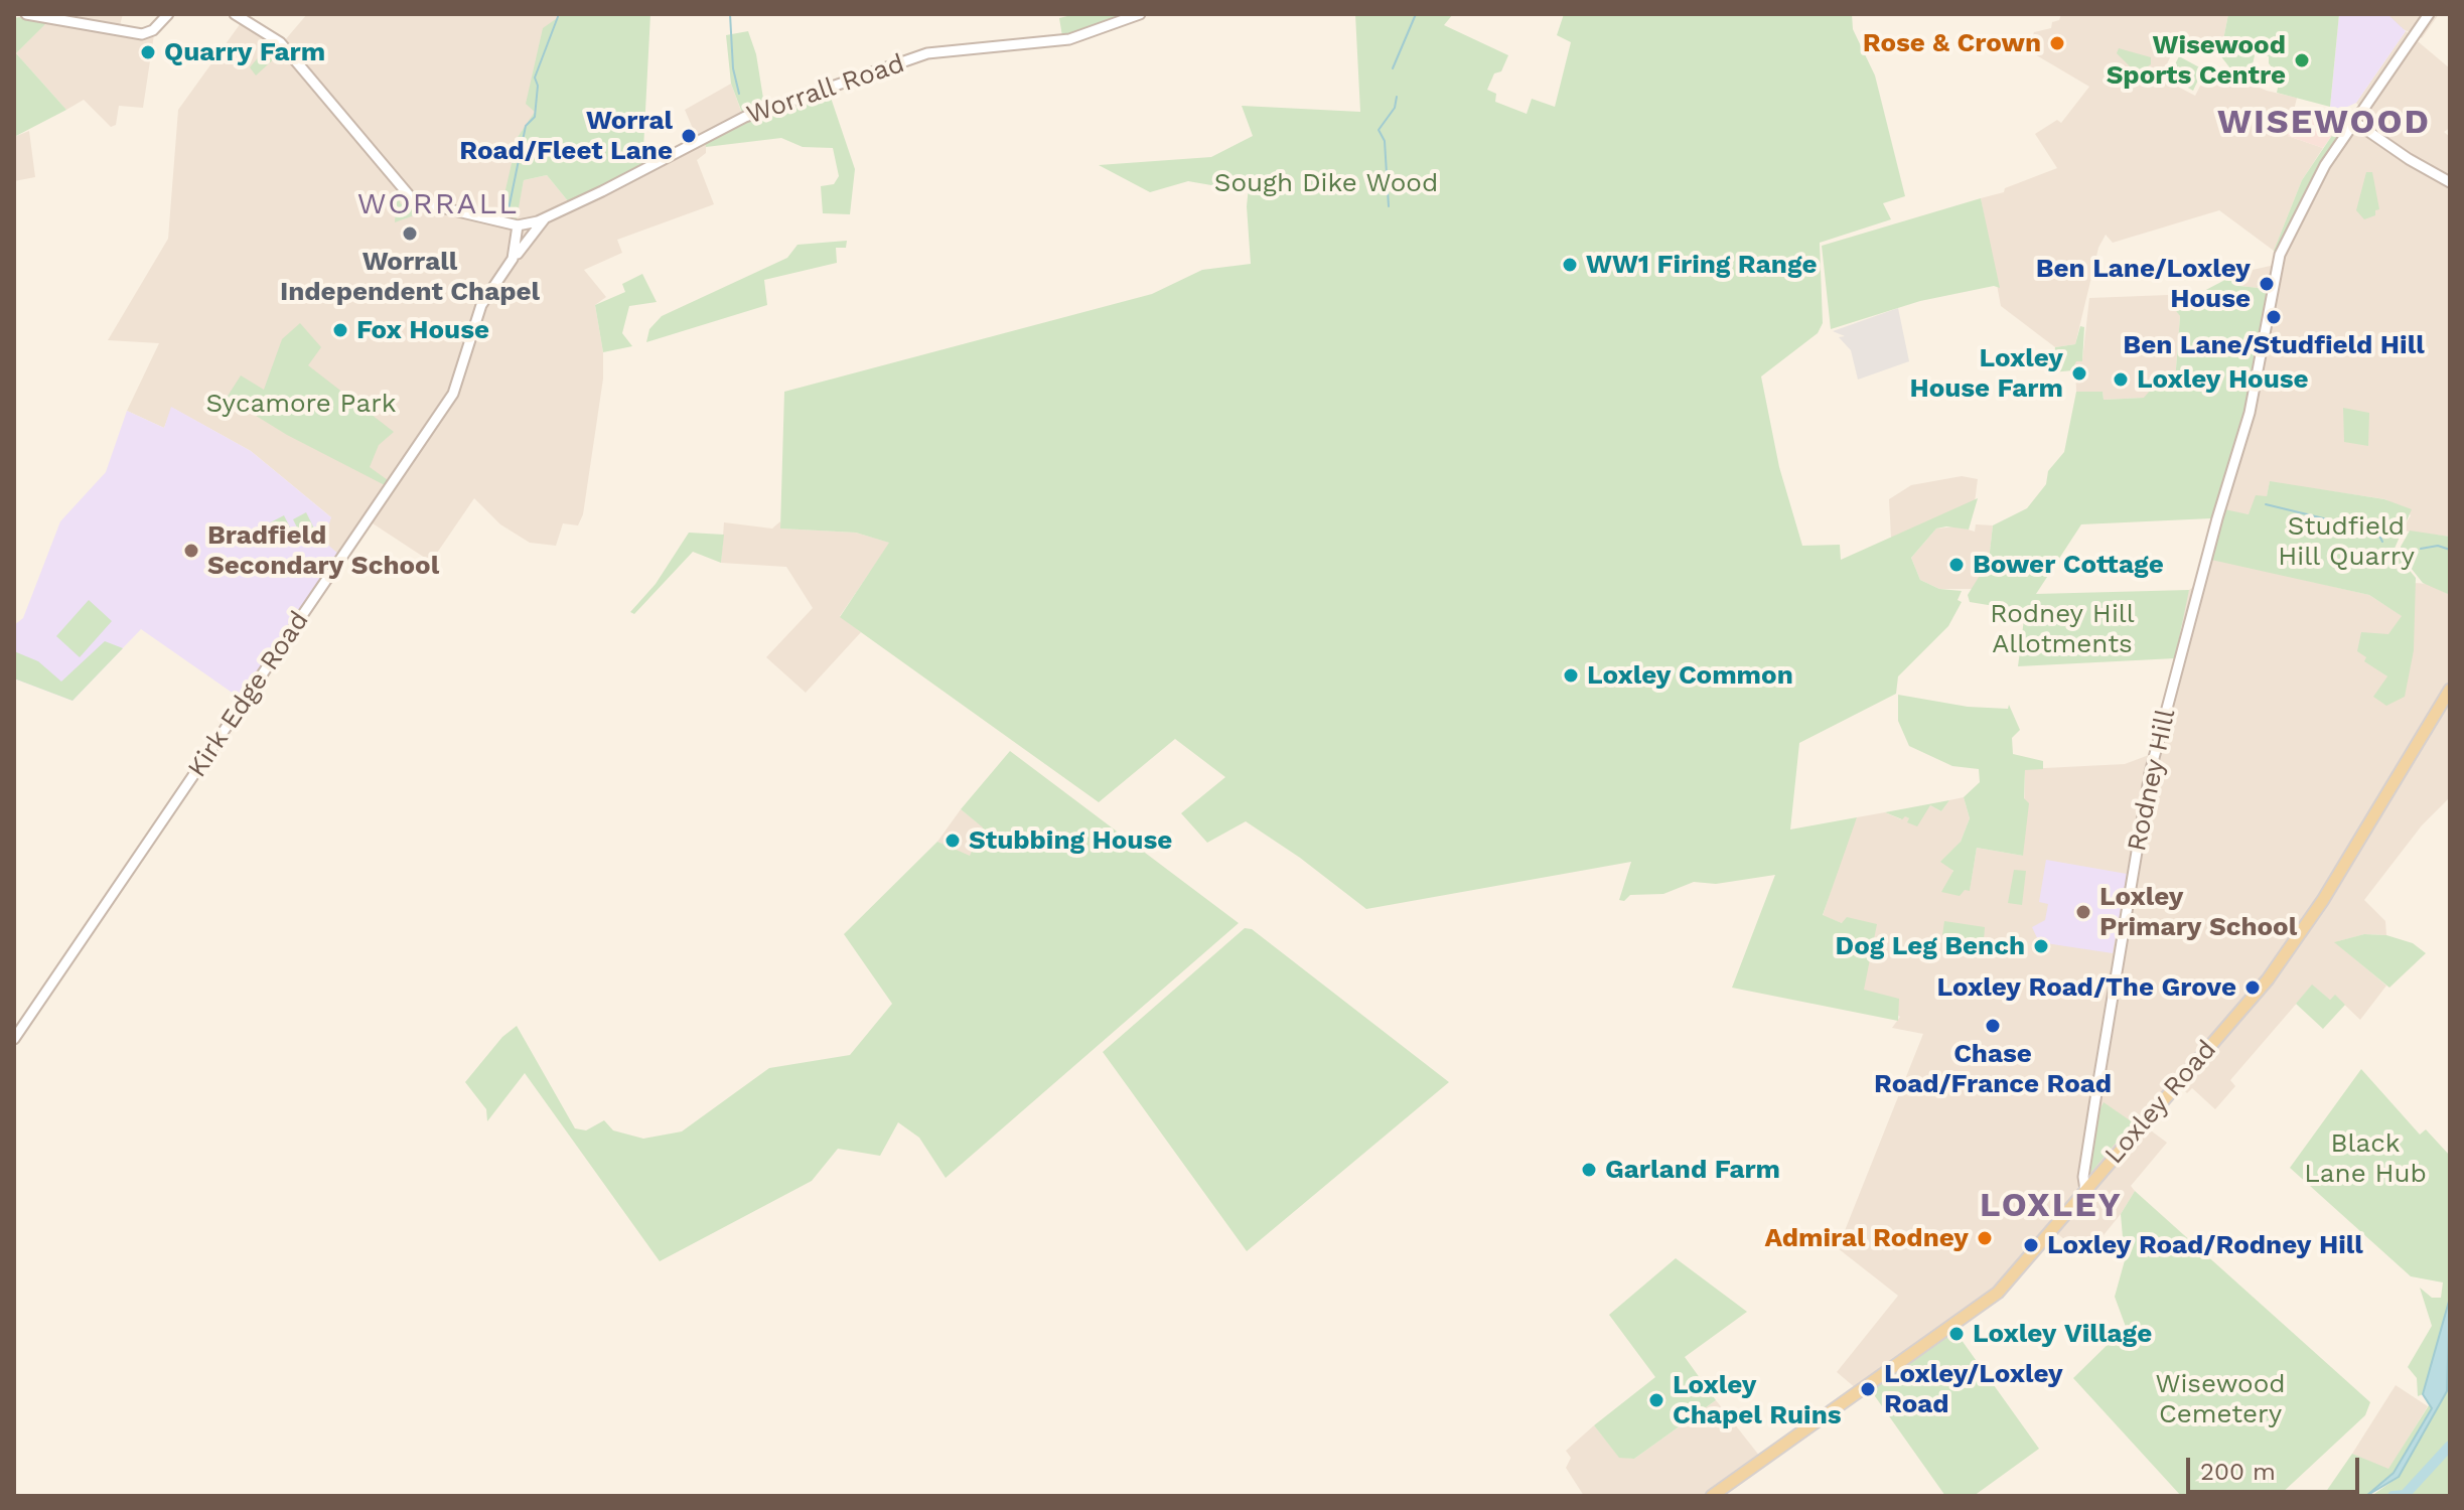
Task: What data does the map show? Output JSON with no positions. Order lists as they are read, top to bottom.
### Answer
{
  "streets": {
    "main road": ["Loxley Road"],
    "street": ["Worrall Road", "Kirk Edge Road", "Rodney Hill"]
  },
  "crossings": [
    ["Worrall Road", "Kirk Edge Road"],
    ["Rodney Hill", "Loxley Road"]
  ],
  "districts": ["WISEWOOD", "WORRALL", "LOXLEY"],
  "parks": [
    "Sough Dike Wood",
    "Sycamore Park",
    "Studfield Hill Quarry",
    "Rodney Hill Allotments",
    "Black Lane Hub",
    "Wisewood Cemetery"
  ],
  "places": [
    "Rose & Crown",
    "Quarry Farm",
    "Wisewood Sports Centre",
    "Worral Road/Fleet Lane",
    "Worrall Independent Chapel",
    "WW1 Firing Range",
    "Ben Lane/Loxley House",
    "Ben Lane/Studfield Hill",
    "Fox House",
    "Loxley House Farm",
    "Loxley House",
    "Bradfield Secondary School",
    "Bower Cottage",
    "Loxley Common",
    "Stubbing House",
    "Loxley Primary School",
    "Dog Leg Bench",
    "Loxley Road/The Grove",
    "Chase Road/France Road",
    "Garland Farm",
    "Admiral Rodney",
    "Loxley Road/Rodney Hill",
    "Loxley Village",
    "Loxley/Loxley Road",
    "Loxley Chapel Ruins"
  ],
  "scale_bar": "200 m"
}
